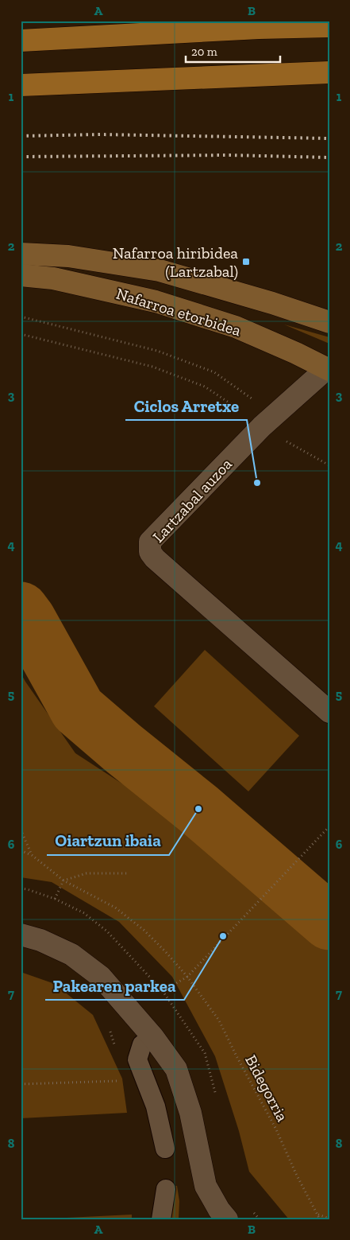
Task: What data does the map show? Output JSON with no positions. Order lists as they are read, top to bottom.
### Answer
{
  "streets": {
    "main road": ["Nafarroa etorbidea"],
    "street": ["Lartzabal auzoa"],
    "path": ["Bidegorria"]
  },
  "crossings": [
    ["Nafarroa etorbidea", "Lartzabal auzoa"]
  ],
  "places": {
    "transit": ["Nafarroa hiribidea (Lartzabal)"],
    "other": ["Ciclos Arretxe", "Oiartzun ibaia", "Pakearen parkea"]
  },
  "scale_bar": "20 m",
  "grid": {
    "columns": ["A", "B"],
    "rows": [
      "1",
      "2",
      "3",
      "4",
      "5",
      "6",
      "7",
      "8"
    ]
  }
}
